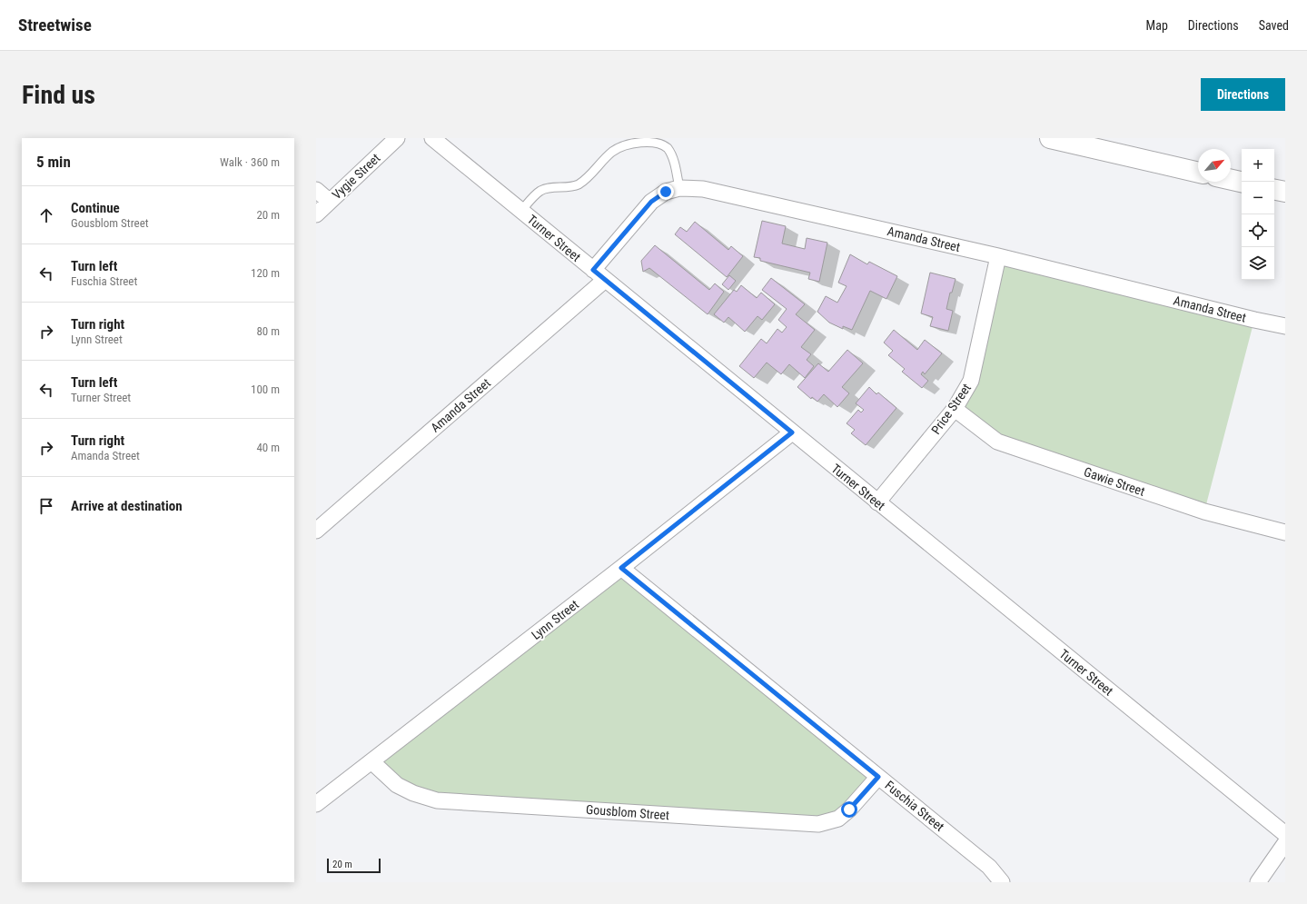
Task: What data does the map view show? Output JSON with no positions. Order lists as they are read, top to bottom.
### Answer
{
  "streets": {
    "street": [
      "Vygie Street",
      "Turner Street",
      "Amanda Street",
      "Price Street",
      "Gawie Street",
      "Lynn Street",
      "Fuschia Street",
      "Gousblom Street"
    ]
  },
  "crossings": [
    ["Turner Street", "Amanda Street"],
    ["Turner Street", "Price Street"],
    ["Turner Street", "Lynn Street"],
    ["Amanda Street", "Price Street"],
    ["Price Street", "Gawie Street"],
    ["Lynn Street", "Fuschia Street"],
    ["Lynn Street", "Gousblom Street"],
    ["Fuschia Street", "Gousblom Street"]
  ],
  "scale_bar": "20 m",
  "north": "top right",
  "page": {
    "header": "Streetwise",
    "nav": ["Map", "Directions", "Saved"],
    "buttons": "Directions",
    "title": "Find us",
    "heading": ["5 min", "Walk · 360 m"],
    "map_buttons": ["+", "−"],
    "list": [
      ["Continue", "Gousblom Street", "20 m"],
      ["Turn left", "Fuschia Street", "120 m"],
      ["Turn right", "Lynn Street", "80 m"],
      ["Turn left", "Turner Street", "100 m"],
      ["Turn right", "Amanda Street", "40 m"],
      "Arrive at destination"
    ],
    "scale": "20 m"
  }
}
